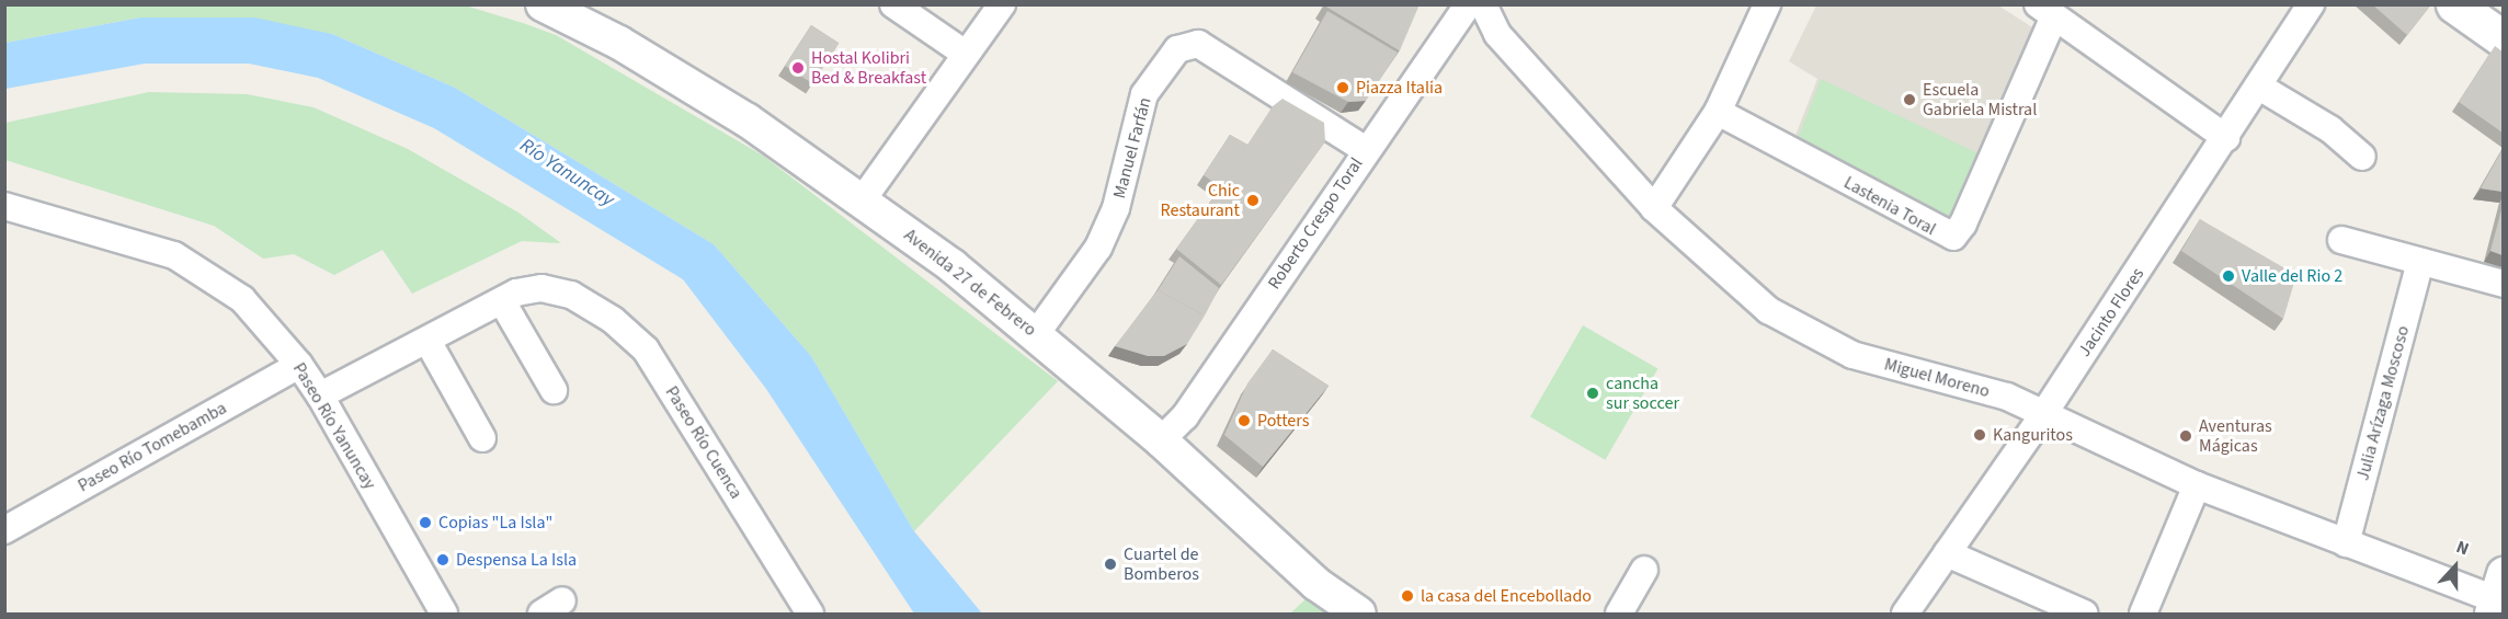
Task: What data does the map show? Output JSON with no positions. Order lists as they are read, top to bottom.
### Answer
{
  "streets": {
    "street": [
      "Manuel Farfán",
      "Lastenia Toral",
      "Roberto Crespo Toral",
      "Avenida 27 de Febrero",
      "Jacinto Flores",
      "Miguel Moreno",
      "Julia Arízaga Moscoso",
      "Paseo Río Yanuncay",
      "Paseo Río Cuenca",
      "Paseo Río Tomebamba"
    ]
  },
  "crossings": [
    ["Manuel Farfán", "Roberto Crespo Toral"],
    ["Manuel Farfán", "Avenida 27 de Febrero"],
    ["Roberto Crespo Toral", "Avenida 27 de Febrero"],
    ["Jacinto Flores", "Miguel Moreno"],
    ["Miguel Moreno", "Julia Arízaga Moscoso"],
    ["Paseo Río Yanuncay", "Paseo Río Tomebamba"]
  ],
  "water": ["Río Yanuncay"],
  "places": [
    "Hostal Kolibri Bed & Breakfast",
    "Piazza Italia",
    "Escuela Gabriela Mistral",
    "Chic Restaurant",
    "Valle del Rio 2",
    "cancha sur soccer",
    "Potters",
    "Kanguritos",
    "Aventuras Mágicas",
    "Copias \"La Isla\"",
    "Despensa La Isla",
    "Cuartel de Bomberos",
    "la casa del Encebollado"
  ],
  "north": "top"
}
